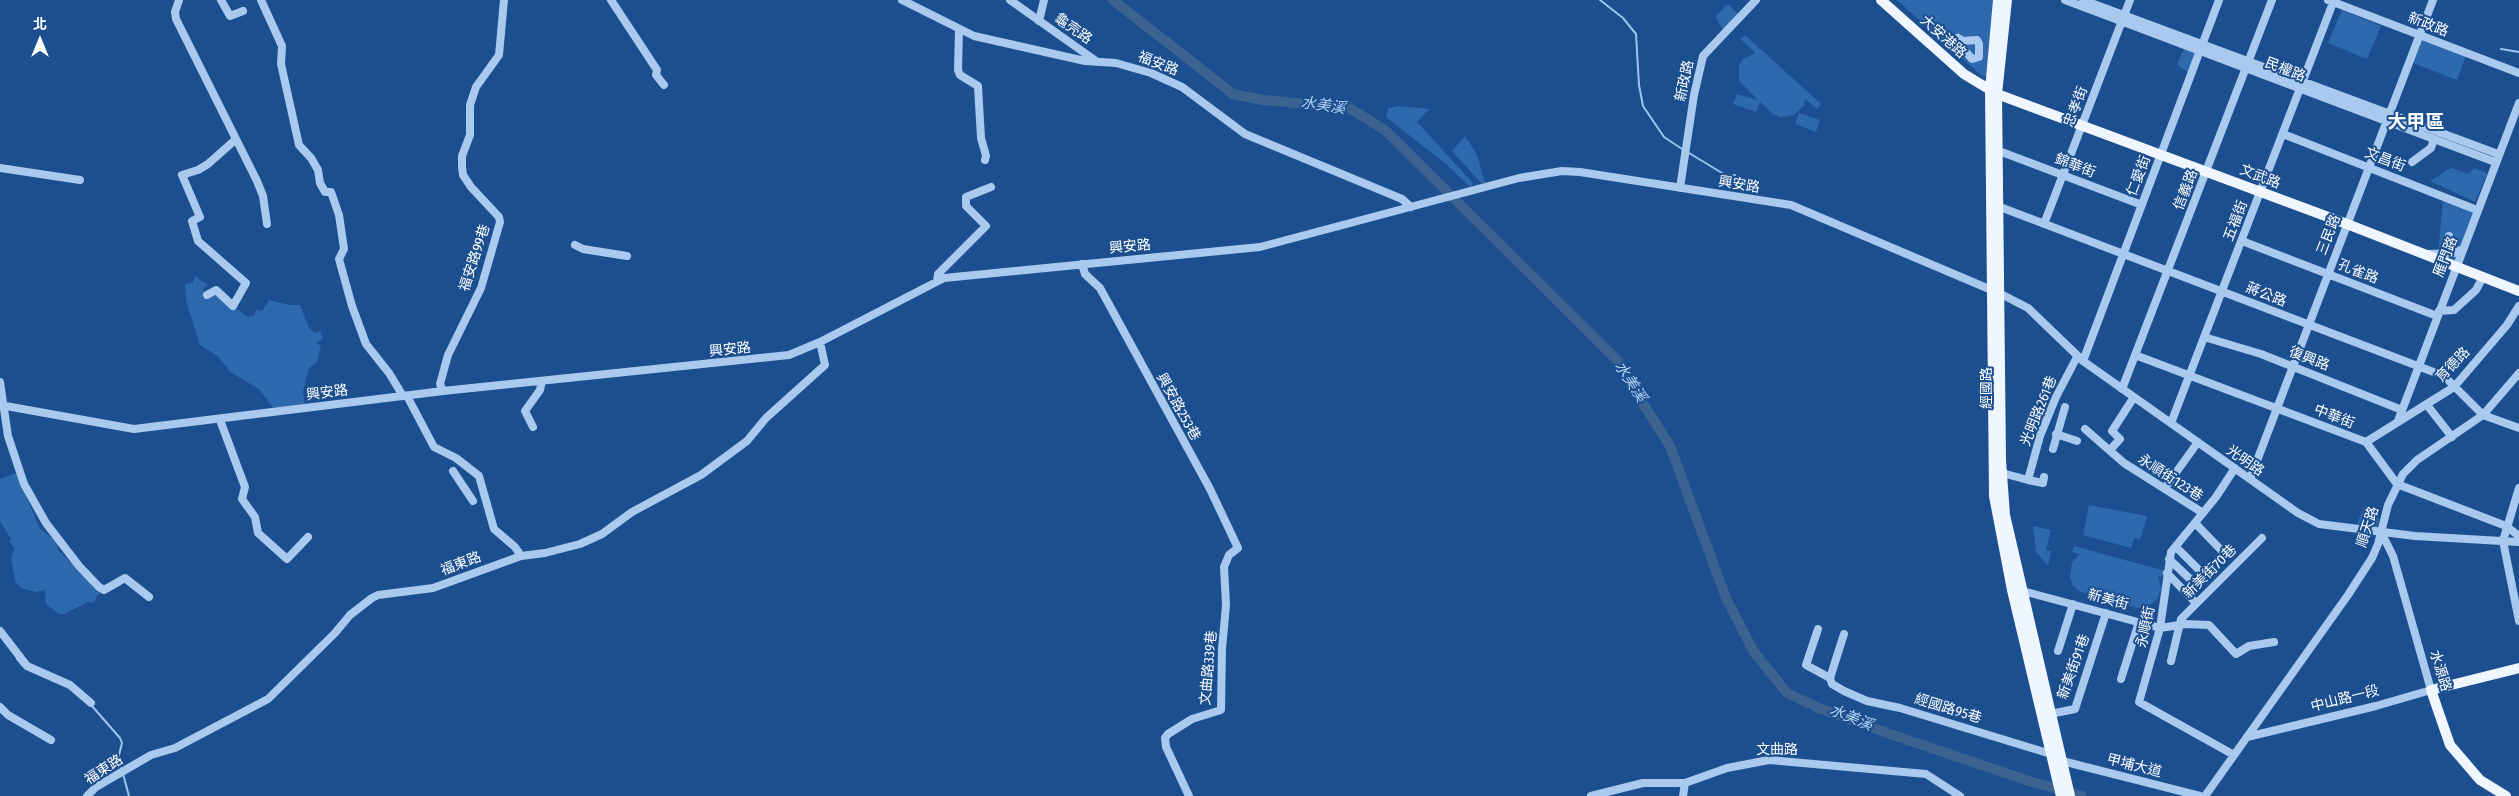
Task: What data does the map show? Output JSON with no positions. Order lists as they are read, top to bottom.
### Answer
{
  "streets": {
    "main road": [
      "大安港路",
      "文武路",
      "經國路",
      "水源路",
      "中山路一段"
    ],
    "street": [
      "新政路",
      "龜壳路",
      "福安路",
      "民權路",
      "忠孝街",
      "文昌街",
      "錦華街",
      "仁愛街",
      "興安路",
      "信義路",
      "五福街",
      "三民路",
      "雁門路",
      "福安路99巷",
      "孔雀路",
      "蔣公路",
      "復興路",
      "育德路",
      "興安路253巷",
      "光明路261巷",
      "中華街",
      "光明路",
      "永順街123巷",
      "順天路",
      "福東路",
      "新美街70巷",
      "新美街",
      "永順街",
      "新美街91巷",
      "文曲路339巷",
      "經國路95巷",
      "文曲路",
      "甲埔大道"
    ]
  },
  "crossings": [
    ["新政路", "興安路"],
    ["新政路", "五福街"],
    ["新政路", "三民路"],
    ["龜壳路", "福安路"],
    ["大安港路", "文武路"],
    ["大安港路", "經國路"],
    ["福安路", "興安路"],
    ["民權路", "忠孝街"],
    ["民權路", "仁愛街"],
    ["民權路", "信義路"],
    ["民權路", "五福街"],
    ["民權路", "三民路"],
    ["民權路", "雁門路"],
    ["忠孝街", "錦華街"],
    ["忠孝街", "文武路"],
    ["忠孝街", "蔣公路"],
    ["文昌街", "五福街"],
    ["文昌街", "三民路"],
    ["文昌街", "雁門路"],
    ["錦華街", "仁愛街"],
    ["錦華街", "經國路"],
    ["仁愛街", "文武路"],
    ["仁愛街", "蔣公路"],
    ["仁愛街", "光明路261巷"],
    ["仁愛街", "光明路"],
    ["文武路", "信義路"],
    ["文武路", "五福街"],
    ["文武路", "三民路"],
    ["文武路", "雁門路"],
    ["文武路", "經國路"],
    ["興安路", "福安路99巷"],
    ["興安路", "經國路"],
    ["興安路", "興安路253巷"],
    ["興安路", "光明路"],
    ["興安路", "福東路"],
    ["信義路", "蔣公路"],
    ["信義路", "中華街"],
    ["信義路", "光明路"],
    ["五福街", "孔雀路"],
    ["五福街", "蔣公路"],
    ["五福街", "復興路"],
    ["五福街", "中華街"],
    ["五福街", "光明路"],
    ["三民路", "孔雀路"],
    ["三民路", "蔣公路"],
    ["三民路", "復興路"],
    ["三民路", "中華街"],
    ["三民路", "光明路"],
    ["雁門路", "孔雀路"],
    ["雁門路", "蔣公路"],
    ["雁門路", "復興路"],
    ["雁門路", "育德路"],
    ["蔣公路", "育德路"],
    ["蔣公路", "經國路"],
    ["蔣公路", "順天路"],
    ["育德路", "中華街"],
    ["經國路", "光明路"],
    ["經國路", "新美街"],
    ["經國路", "新美街91巷"],
    ["經國路", "經國路95巷"],
    ["經國路", "甲埔大道"],
    ["興安路253巷", "文曲路339巷"],
    ["光明路261巷", "光明路"],
    ["中華街", "順天路"],
    ["光明路", "順天路"],
    ["光明路", "永順街"],
    ["光明路", "水源路"],
    ["永順街123巷", "永順街"],
    ["順天路", "水源路"],
    ["順天路", "中山路一段"],
    ["新美街70巷", "新美街"],
    ["新美街", "永順街"],
    ["新美街", "新美街91巷"],
    ["水源路", "中山路一段"]
  ],
  "districts": ["大甲區"],
  "water": ["水美溪"],
  "north": "top"
}
